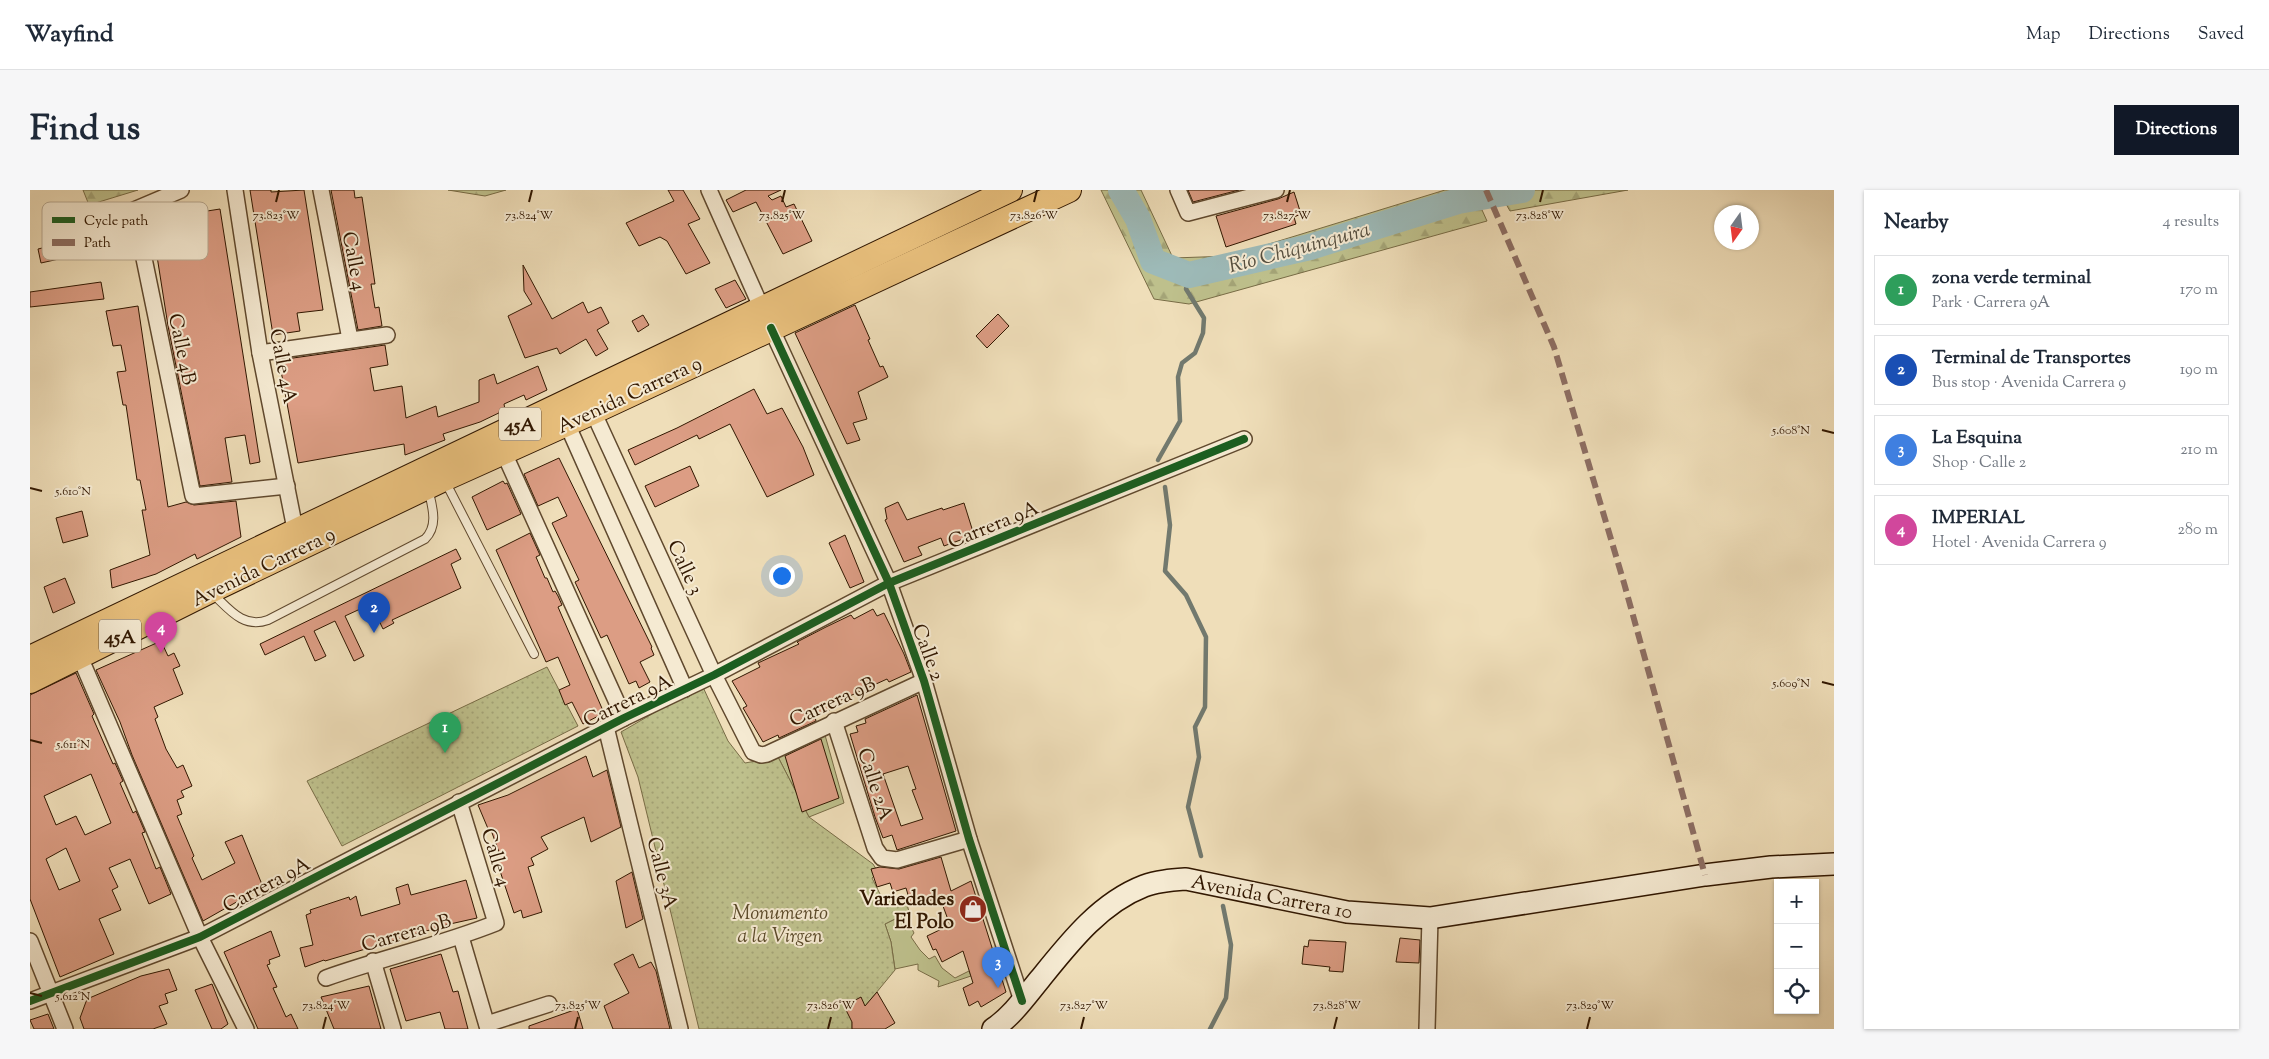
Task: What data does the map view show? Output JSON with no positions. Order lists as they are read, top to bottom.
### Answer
{
  "streets": {
    "main road": ["Avenida Carrera 9", "45A", "Avenida Carrera 10"],
    "street": [
      "Calle 4",
      "Calle 4B",
      "Calle 4A",
      "Carrera 9A",
      "Calle 3",
      "Calle 2",
      "Carrera 9B",
      "Calle 2A",
      "Calle 3A"
    ]
  },
  "crossings": [
    ["Calle 4", "Carrera 9A"],
    ["Calle 4", "Carrera 9B"],
    ["Calle 4B", "Calle 4A"],
    ["Calle 4A", "Avenida Carrera 9"],
    ["Avenida Carrera 9", "Calle 3"],
    ["Avenida Carrera 9", "Calle 2"],
    ["Carrera 9A", "Calle 3"],
    ["Carrera 9A", "Calle 2"],
    ["Carrera 9A", "Calle 3A"],
    ["Calle 3", "Carrera 9B"],
    ["Calle 2", "Carrera 9B"],
    ["Calle 2", "Calle 2A"],
    ["Calle 2", "Avenida Carrera 10"],
    ["Carrera 9B", "Calle 2A"]
  ],
  "water": ["Río Chiquinquira"],
  "parks": ["Monumento a la Virgen"],
  "places": {
    "shop": ["Variedades El Polo"]
  },
  "legend": ["Cycle path", "Path"],
  "north": "bottom",
  "page": {
    "header": "Wayfind",
    "nav": ["Map", "Directions", "Saved"],
    "title": "Find us",
    "buttons": "Directions",
    "heading": ["Nearby", "4 results"],
    "list": [
      {
        "mark": "1",
        "name": "zona verde terminal",
        "note": "Park · Carrera 9A",
        "value": "170 m"
      },
      {
        "mark": "2",
        "name": "Terminal de Transportes",
        "note": "Bus stop · Avenida Carrera 9",
        "value": "190 m"
      },
      {
        "mark": "3",
        "name": "La Esquina",
        "note": "Shop · Calle 2",
        "value": "210 m"
      },
      {
        "mark": "4",
        "name": "IMPERIAL",
        "note": "Hotel · Avenida Carrera 9",
        "value": "280 m"
      }
    ],
    "pins": [
      "2",
      "4",
      "1",
      "3"
    ],
    "map_buttons": ["+", "−"]
  },
  "coordinates": [
    "73.823°W",
    "73.824°W",
    "73.825°W",
    "73.826°W",
    "73.827°W",
    "73.828°W",
    "5.608°N",
    "5.610°N",
    "5.609°N",
    "5.611°N",
    "5.612°N",
    "73.829°W"
  ]
}
